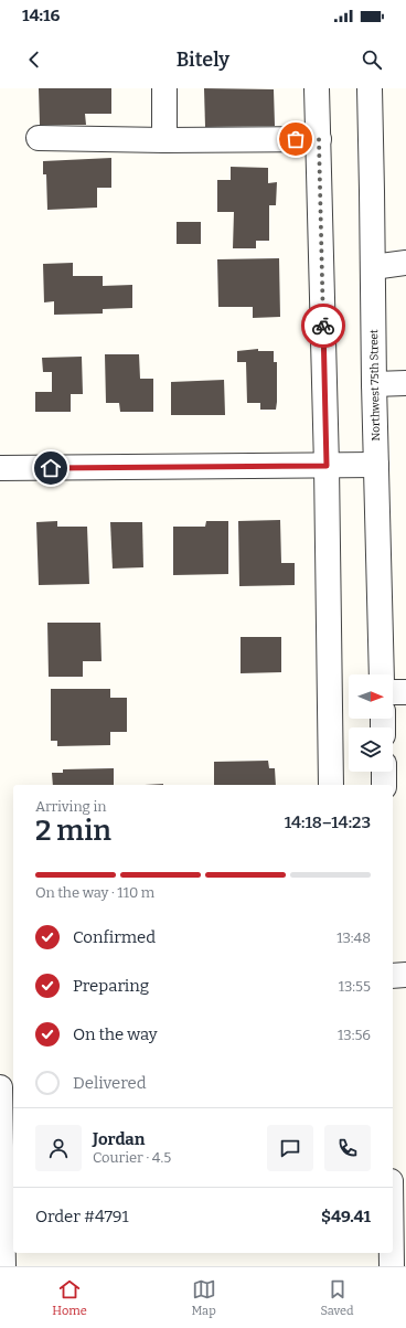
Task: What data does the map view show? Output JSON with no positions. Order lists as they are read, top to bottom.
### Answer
{
  "streets": {
    "street": ["Northwest 75th Street"]
  },
  "north": "right",
  "page": {
    "status": "14:16",
    "header": "Bitely",
    "heading": ["2 min", "Arriving in", "14:18–14:23"],
    "panel": [
      "Jordan",
      "Courier · 4.5",
      "Order #4791",
      "$49.41"
    ],
    "bar": "On the way · 110 m",
    "list": [
      ["Confirmed", "13:48"],
      ["Preparing", "13:55"],
      ["On the way", "13:56"],
      "Delivered"
    ],
    "tabs": ["Home", "Map", "Saved"]
  }
}
